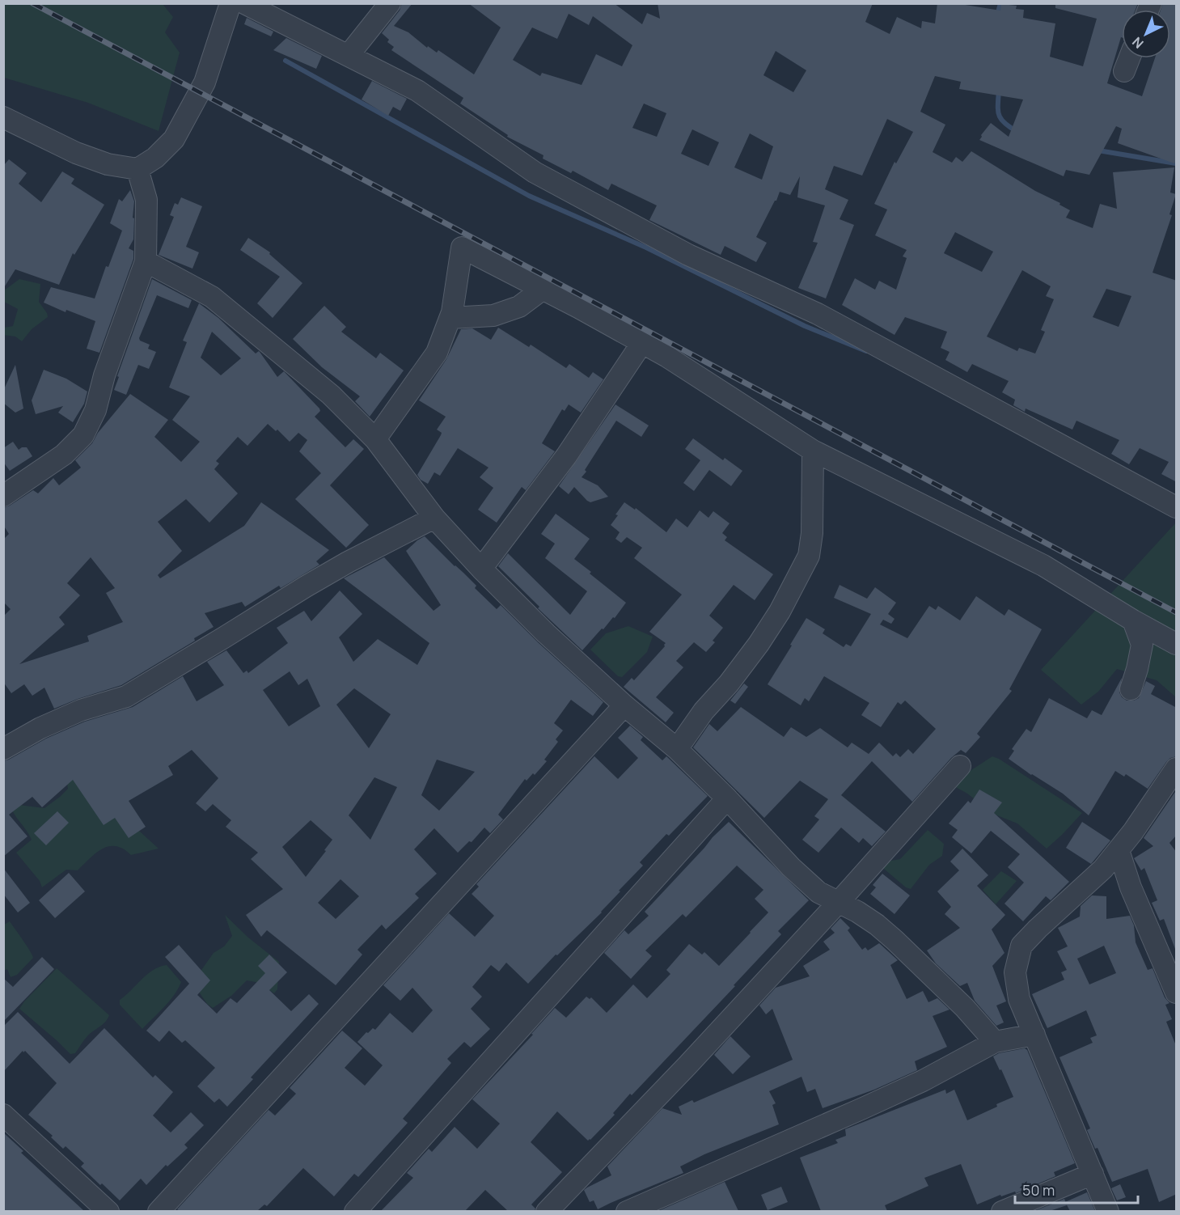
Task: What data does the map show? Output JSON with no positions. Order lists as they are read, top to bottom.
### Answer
{
  "scale_bar": "50 m",
  "north": "bottom left"
}
